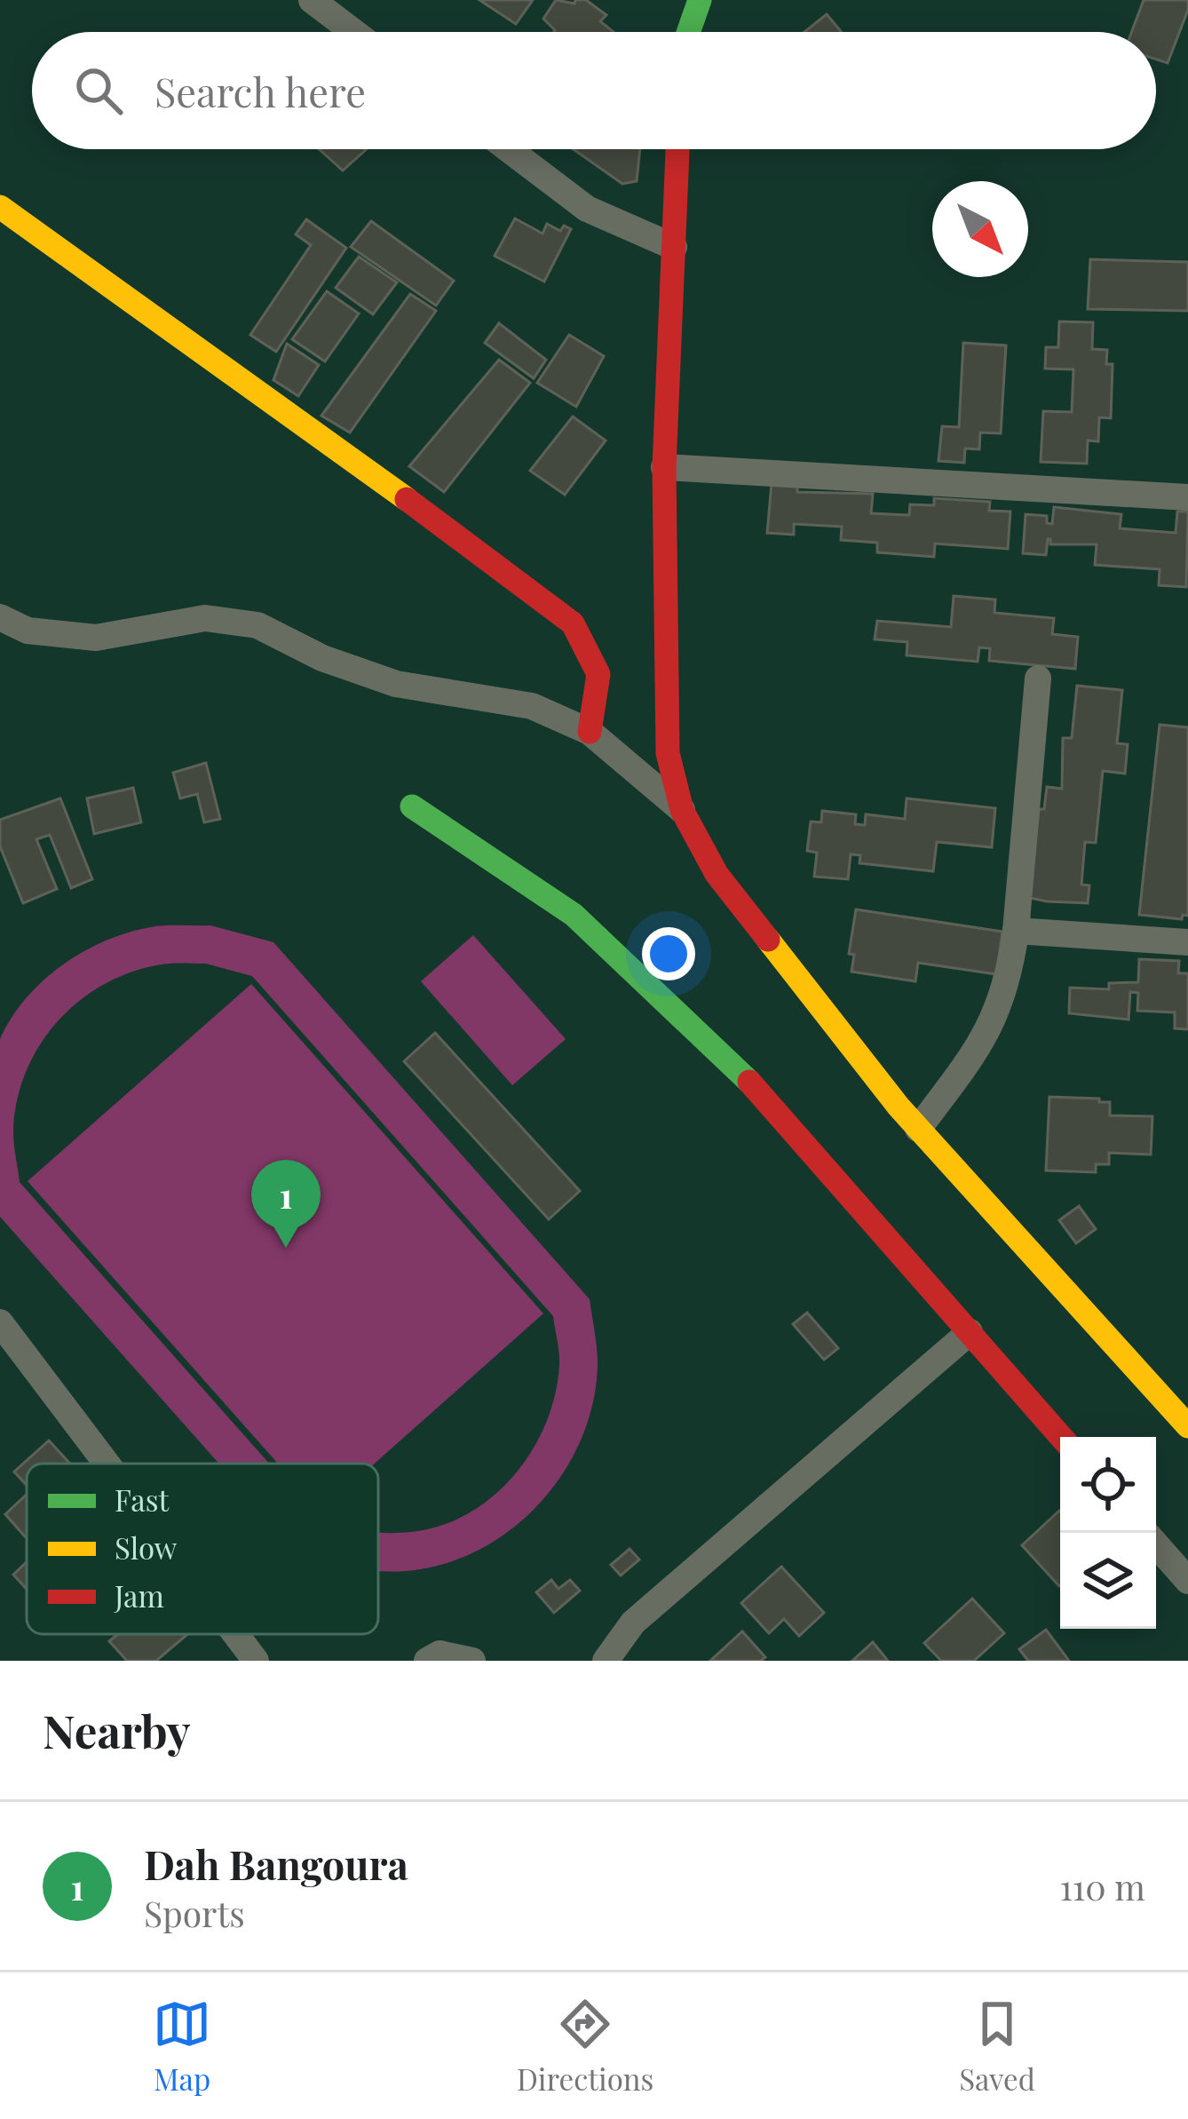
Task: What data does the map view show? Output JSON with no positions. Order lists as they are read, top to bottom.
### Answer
{
  "legend": ["Fast", "Slow", "Jam"],
  "north": "bottom right",
  "page": {
    "search": "Search here",
    "pins": "1",
    "heading": "Nearby",
    "list": [
      {
        "mark": "1",
        "name": "Dah Bangoura",
        "note": "Sports",
        "value": "110 m"
      }
    ],
    "nav": ["Map", "Directions", "Saved"]
  }
}
